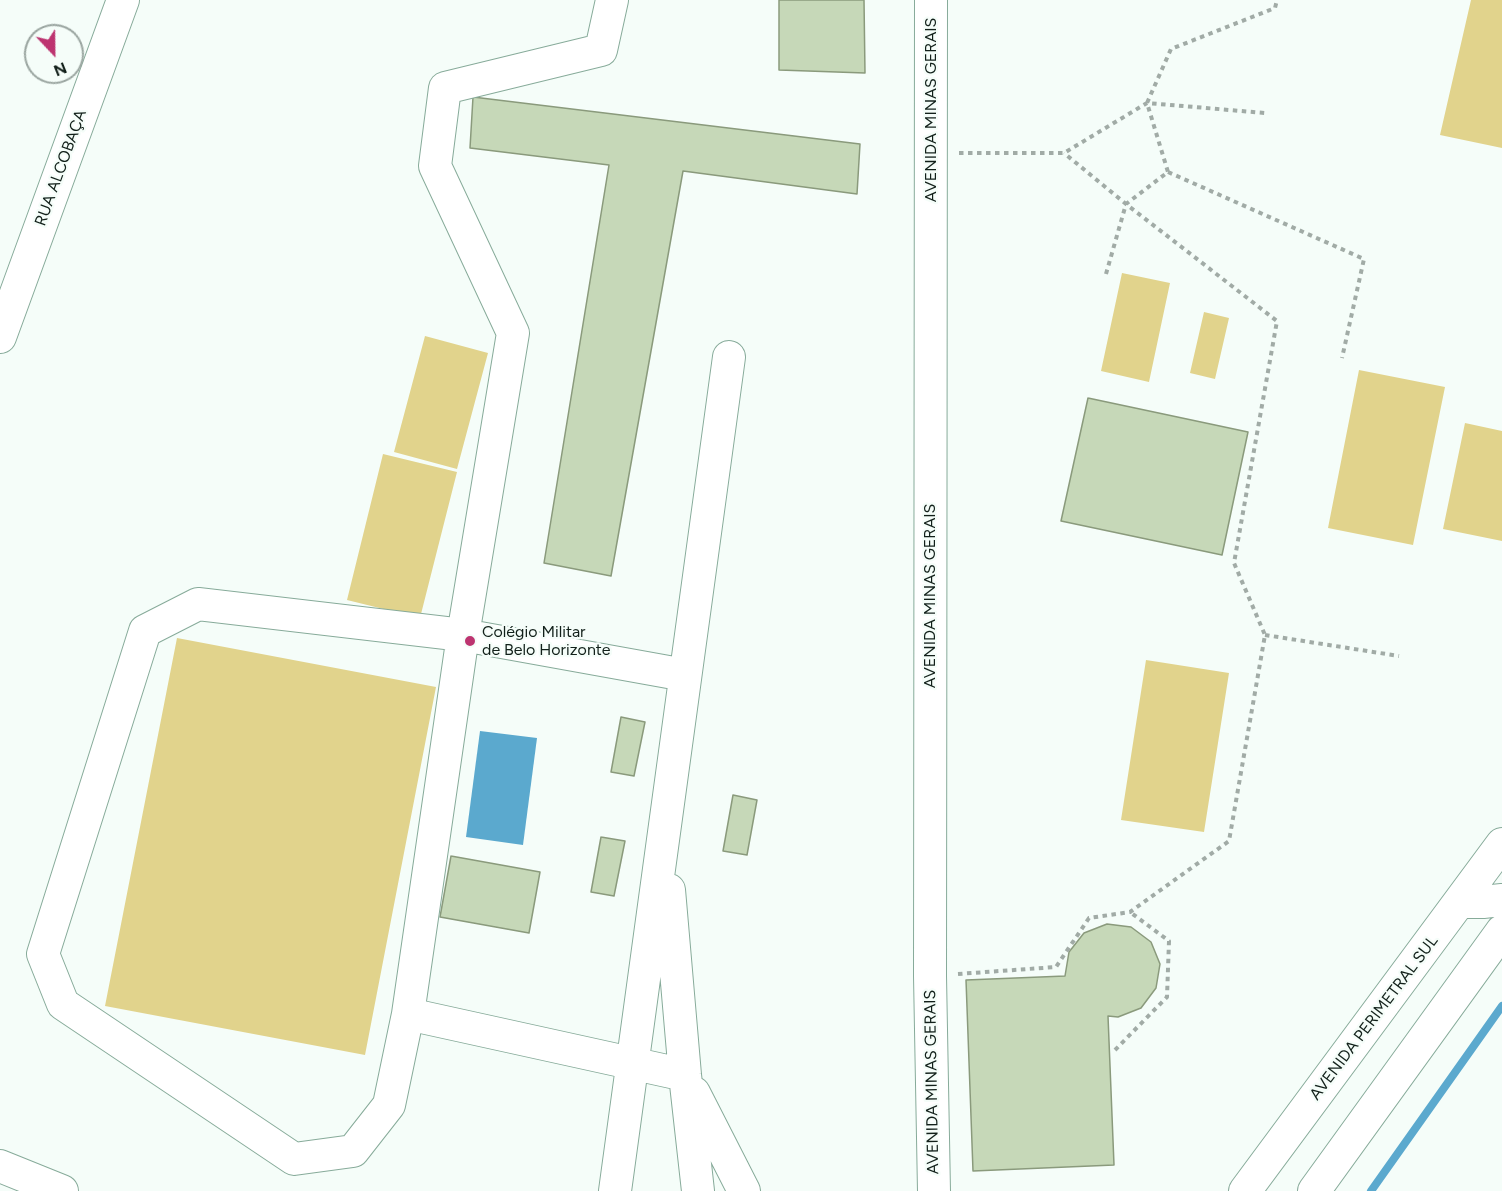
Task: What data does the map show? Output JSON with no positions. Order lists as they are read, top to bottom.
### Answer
{
  "streets": {
    "street": ["AVENIDA MINAS GERAIS", "RUA ALCOBAÇA", "AVENIDA PERIMETRAL SUL"]
  },
  "places": ["Colégio Militar de Belo Horizonte"],
  "north": "bottom"
}
